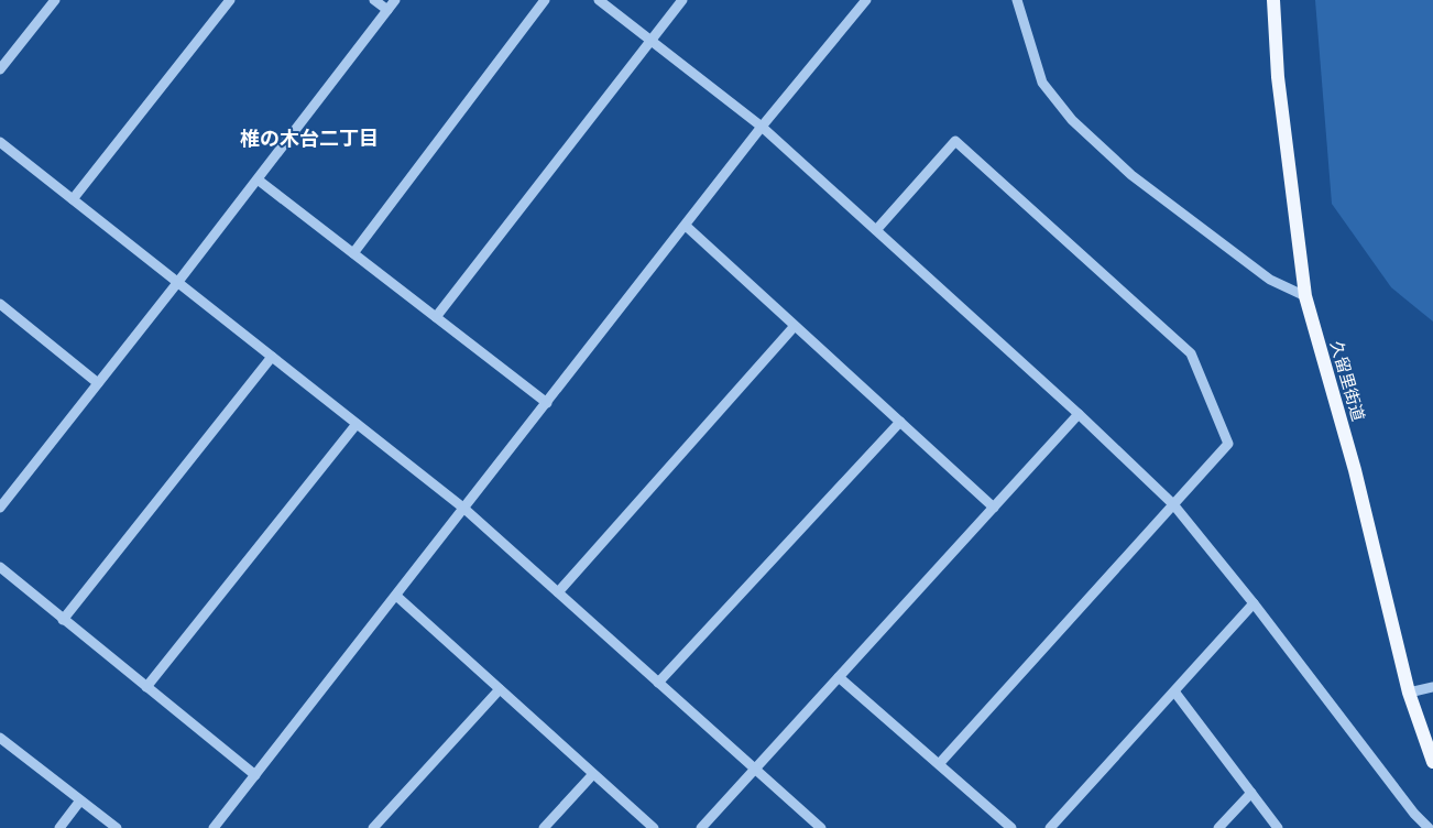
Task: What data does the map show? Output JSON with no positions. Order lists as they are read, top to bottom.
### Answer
{
  "streets": {
    "main road": ["久留里街道"]
  },
  "districts": ["椎の木台二丁目"]
}
